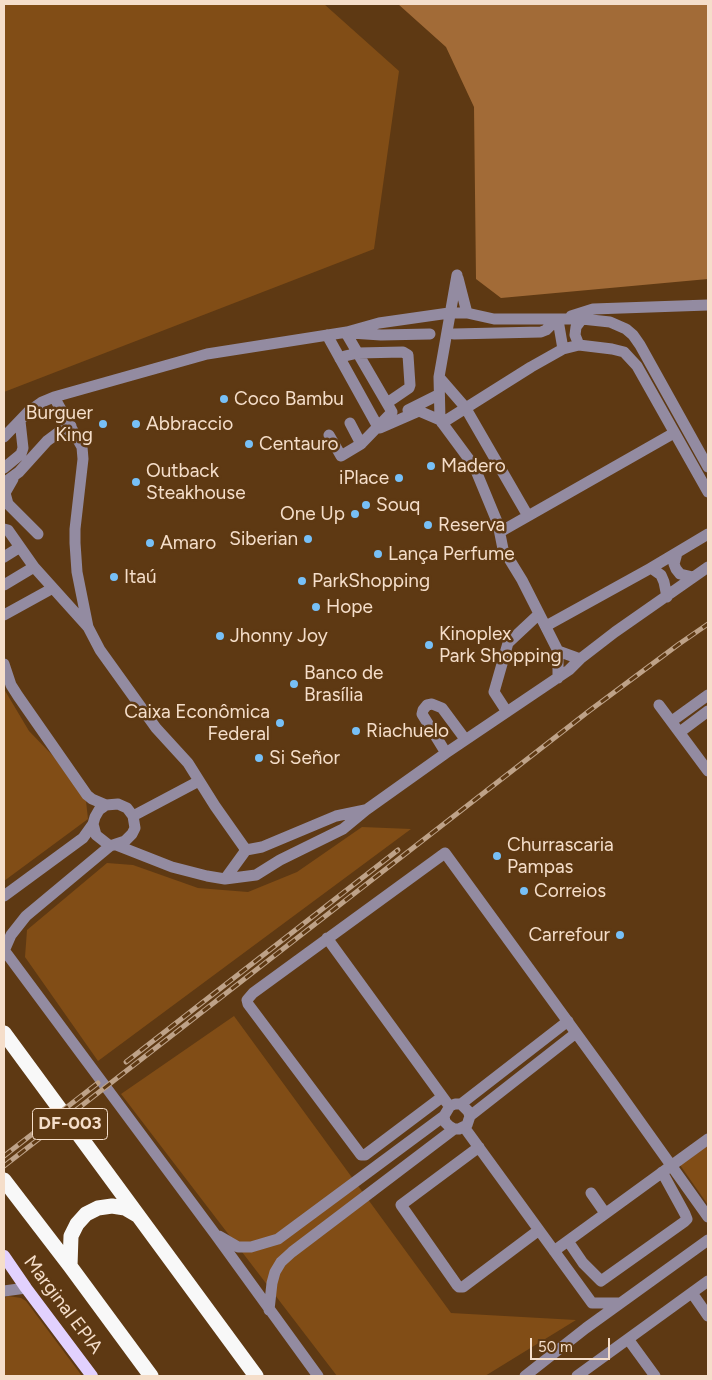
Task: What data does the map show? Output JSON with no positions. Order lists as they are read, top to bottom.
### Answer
{
  "streets": {
    "highway": ["DF-003"],
    "main road": ["Marginal EPIA"]
  },
  "places": [
    "Coco Bambu",
    "Burguer King",
    "Abbraccio",
    "Centauro",
    "Madero",
    "iPlace",
    "Outback Steakhouse",
    "Souq",
    "One Up",
    "Reserva",
    "Siberian",
    "Amaro",
    "Lança Perfume",
    "Itaú",
    "ParkShopping",
    "Hope",
    "Jhonny Joy",
    "Kinoplex Park Shopping",
    "Banco de Brasília",
    "Caixa Econômica Federal",
    "Riachuelo",
    "Si Señor",
    "Churrascaria Pampas",
    "Correios",
    "Carrefour"
  ],
  "scale_bar": "50 m"
}
